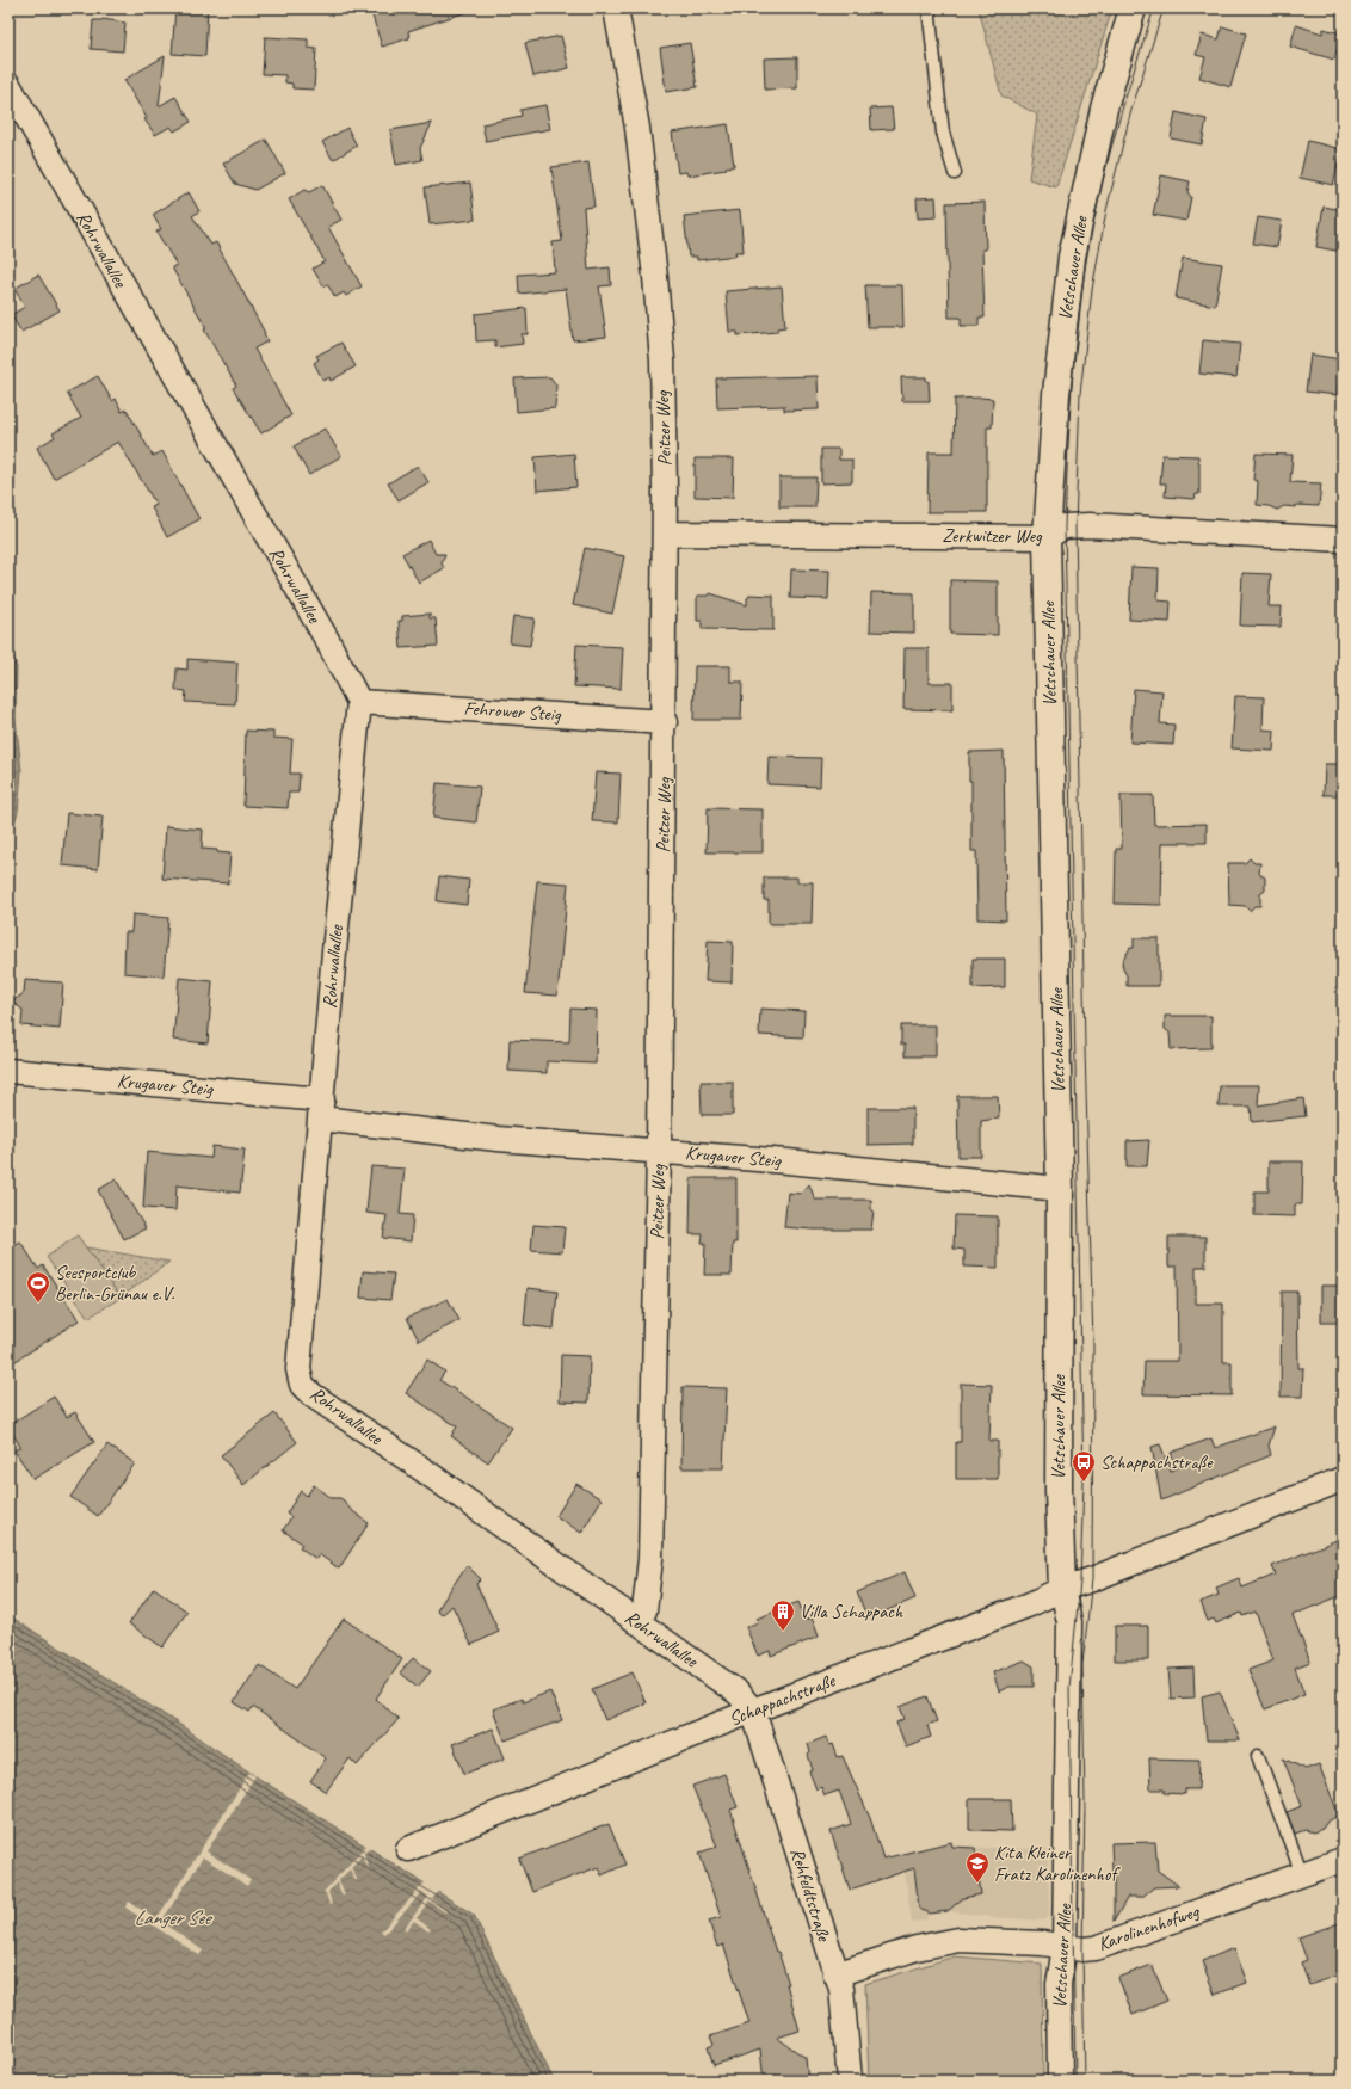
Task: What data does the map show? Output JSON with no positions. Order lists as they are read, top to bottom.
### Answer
{
  "streets": {
    "street": [
      "Rohrwallallee",
      "Vetschauer Allee",
      "Peitzer Weg",
      "Zerkwitzer Weg",
      "Fehrower Steig",
      "Krugauer Steig",
      "Schappachstraße",
      "Rehfeldtstraße",
      "Karolinenhofweg"
    ]
  },
  "crossings": [
    ["Rohrwallallee", "Peitzer Weg"],
    ["Rohrwallallee", "Fehrower Steig"],
    ["Rohrwallallee", "Krugauer Steig"],
    ["Rohrwallallee", "Schappachstraße"],
    ["Rohrwallallee", "Rehfeldtstraße"],
    ["Vetschauer Allee", "Zerkwitzer Weg"],
    ["Vetschauer Allee", "Krugauer Steig"],
    ["Vetschauer Allee", "Schappachstraße"],
    ["Vetschauer Allee", "Karolinenhofweg"],
    ["Peitzer Weg", "Zerkwitzer Weg"],
    ["Peitzer Weg", "Fehrower Steig"],
    ["Peitzer Weg", "Krugauer Steig"],
    ["Schappachstraße", "Rehfeldtstraße"],
    ["Rehfeldtstraße", "Karolinenhofweg"]
  ],
  "water": ["Langer See"],
  "places": {
    "sports": ["Seesportclub Berlin-Grünau e.V."],
    "bus stop": ["Schappachstraße"],
    "building": ["Villa Schappach"],
    "school or university": ["Kita Kleiner Fratz Karolinenhof"]
  }
}
